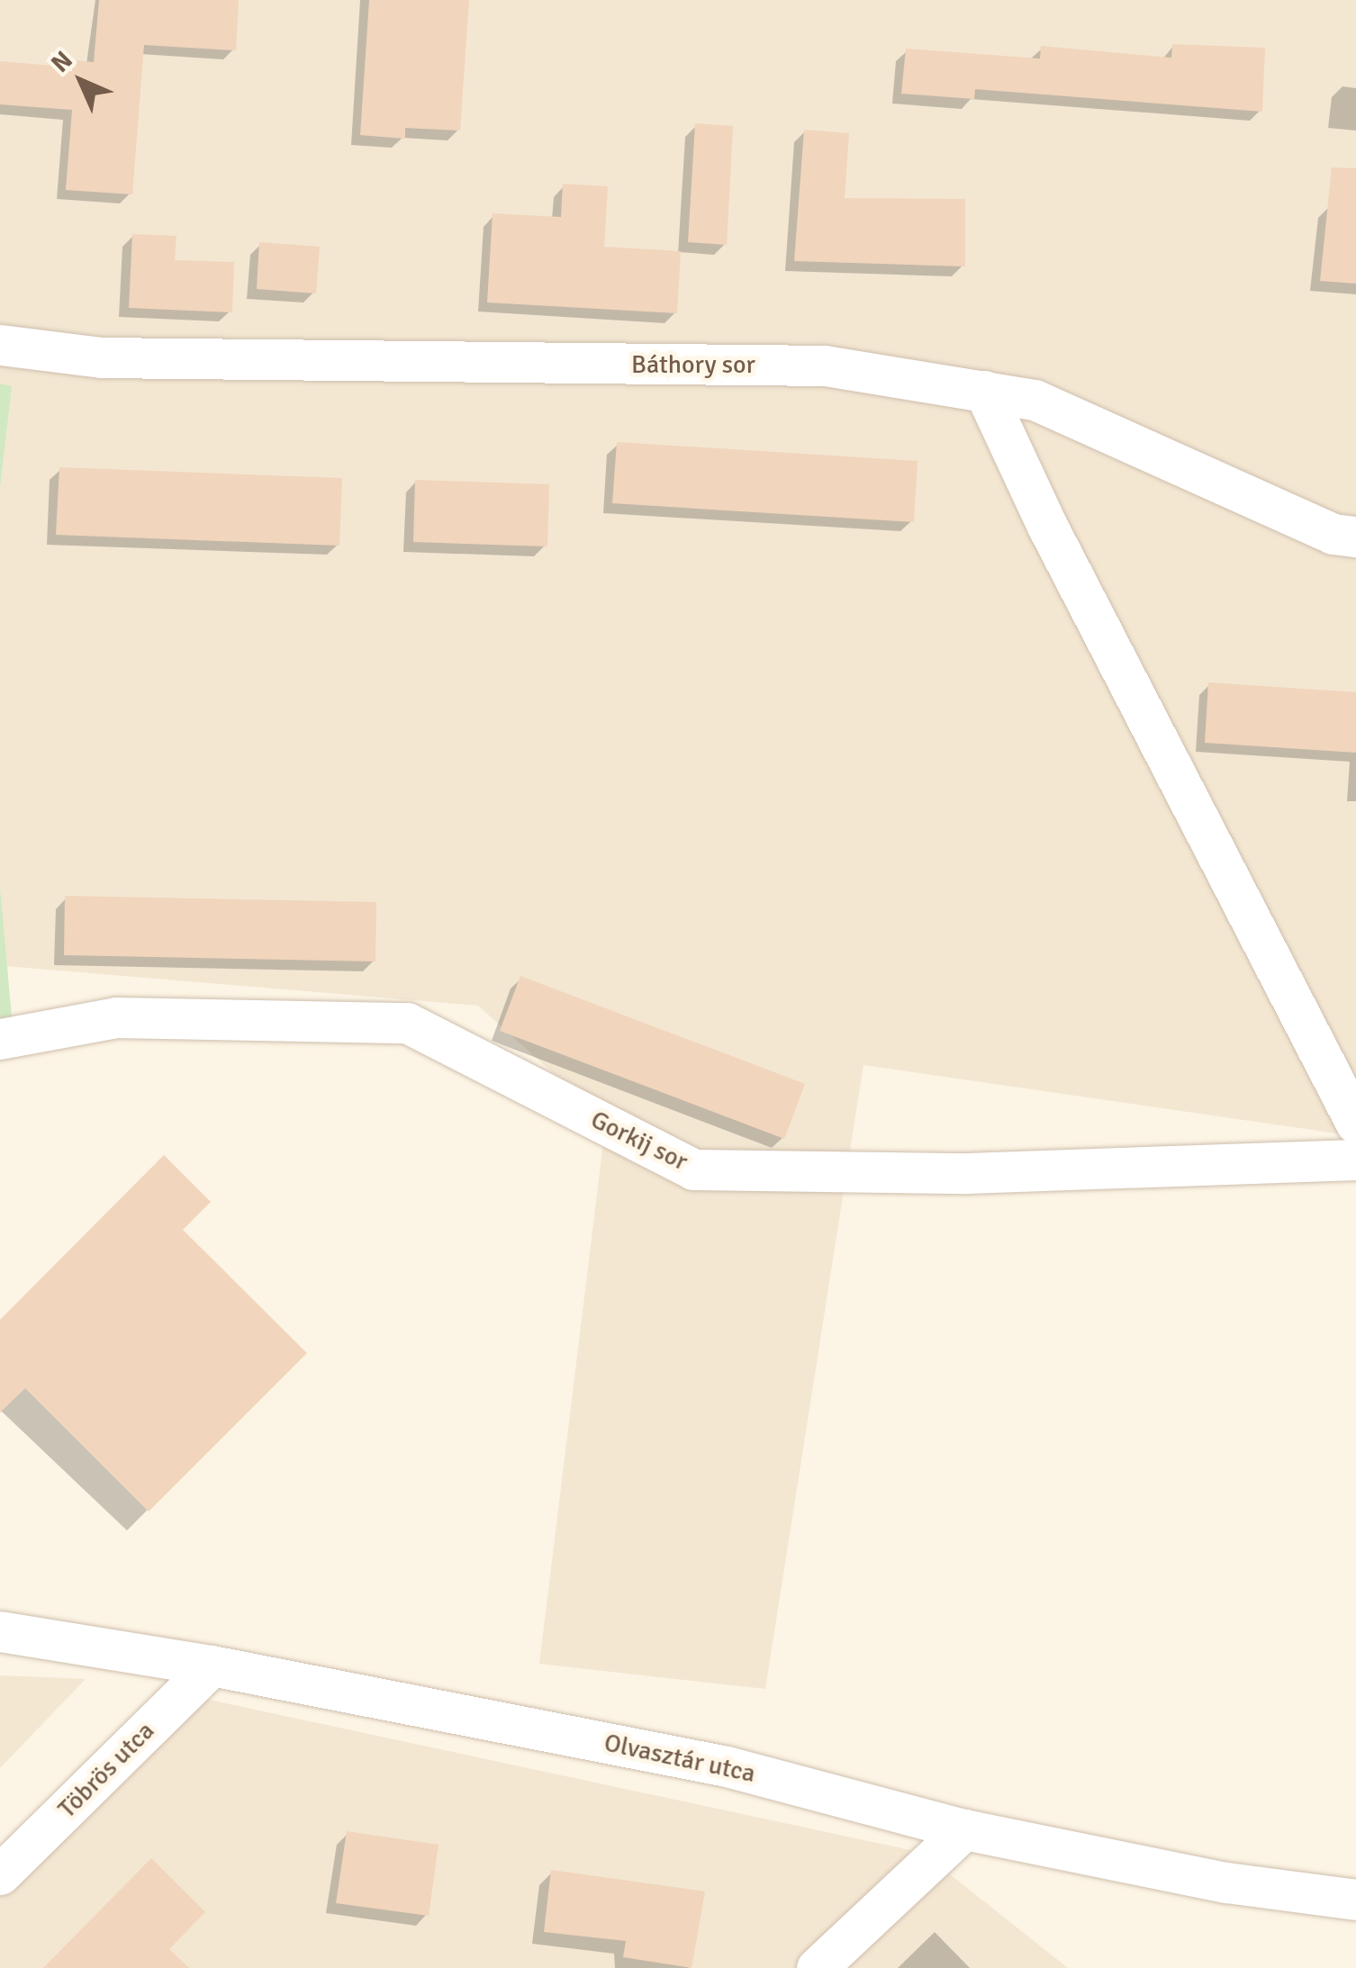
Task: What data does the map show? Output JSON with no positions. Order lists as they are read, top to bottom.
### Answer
{
  "streets": {
    "street": [
      "Báthory sor",
      "Gorkij sor",
      "Olvasztár utca",
      "Töbrös utca"
    ]
  },
  "crossings": [
    ["Olvasztár utca", "Töbrös utca"]
  ],
  "north": "top left"
}
